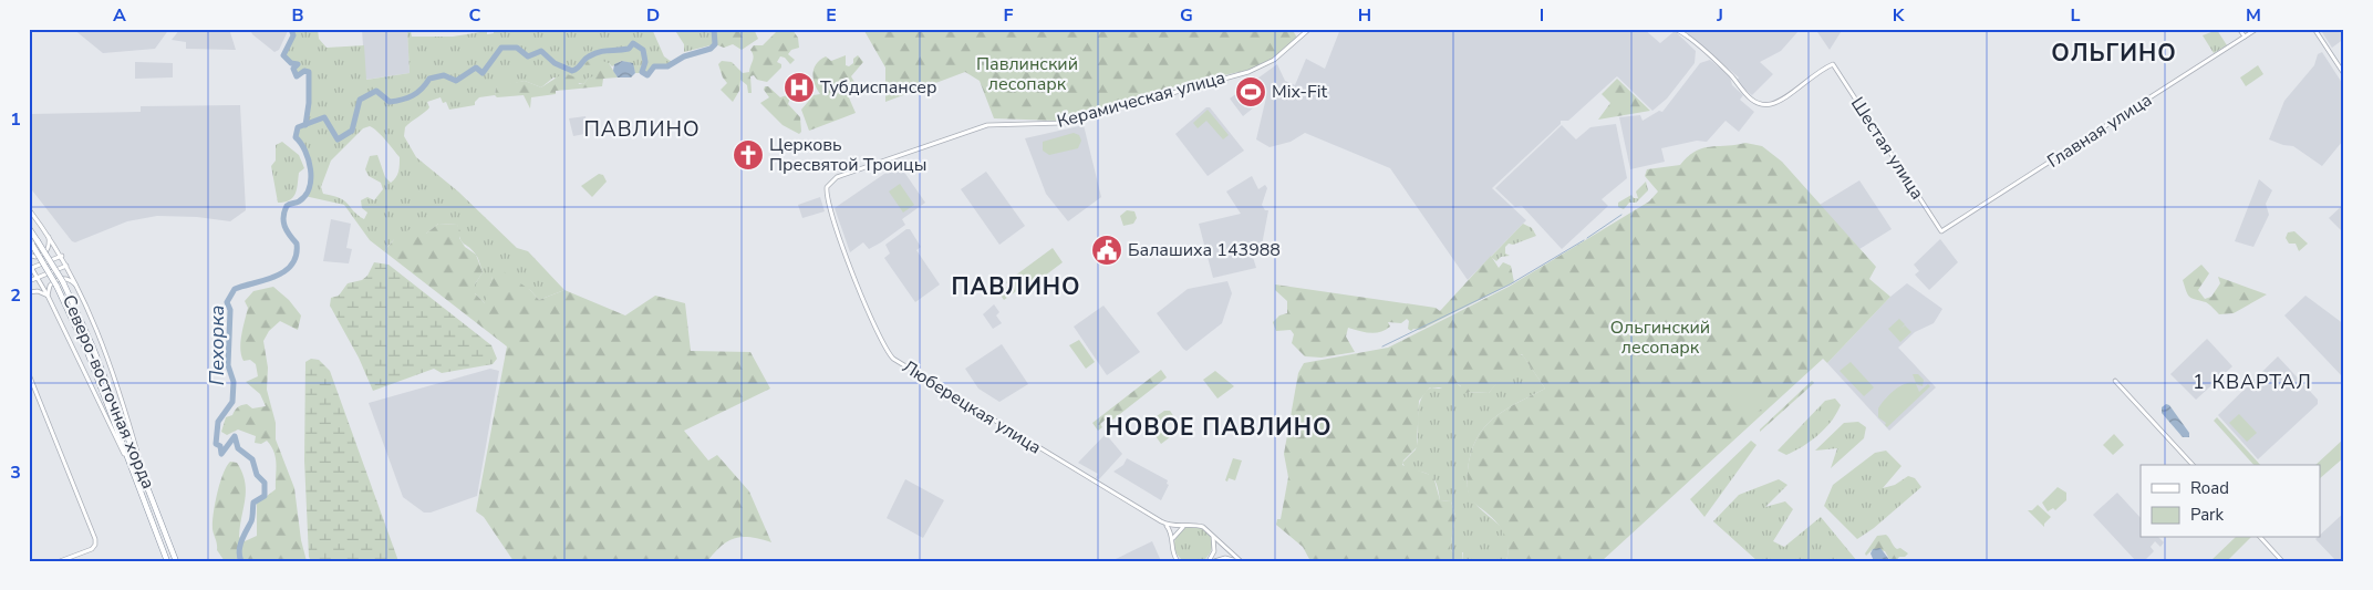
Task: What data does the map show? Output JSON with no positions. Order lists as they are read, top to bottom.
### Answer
{
  "streets": {
    "highway": ["Северо-восточная хорда"],
    "street": [
      "Керамическая улица",
      "Главная улица",
      "Шестая улица",
      "Люберецкая улица"
    ]
  },
  "crossings": [
    ["Керамическая улица", "Люберецкая улица"],
    ["Главная улица", "Шестая улица"]
  ],
  "districts": [
    "ОЛЬГИНО",
    "ПАВЛИНО",
    "ПАВЛИНО",
    "1 КВАРТАЛ",
    "НОВОЕ ПАВЛИНО"
  ],
  "water": ["Пехорка"],
  "parks": ["Павлинский лесопарк", "Ольгинский лесопарк"],
  "places": {
    "hospital": ["Тубдиспансер"],
    "sports": ["Mix-Fit"],
    "church": ["Церковь Пресвятой Троицы"],
    "public building": ["Балашиха 143988"]
  },
  "legend": ["Road", "Park"],
  "grid": {
    "columns": [
      "A",
      "B",
      "C",
      "D",
      "E",
      "F",
      "G",
      "H",
      "I",
      "J",
      "K",
      "L",
      "M"
    ],
    "rows": ["1", "2", "3"]
  }
}
